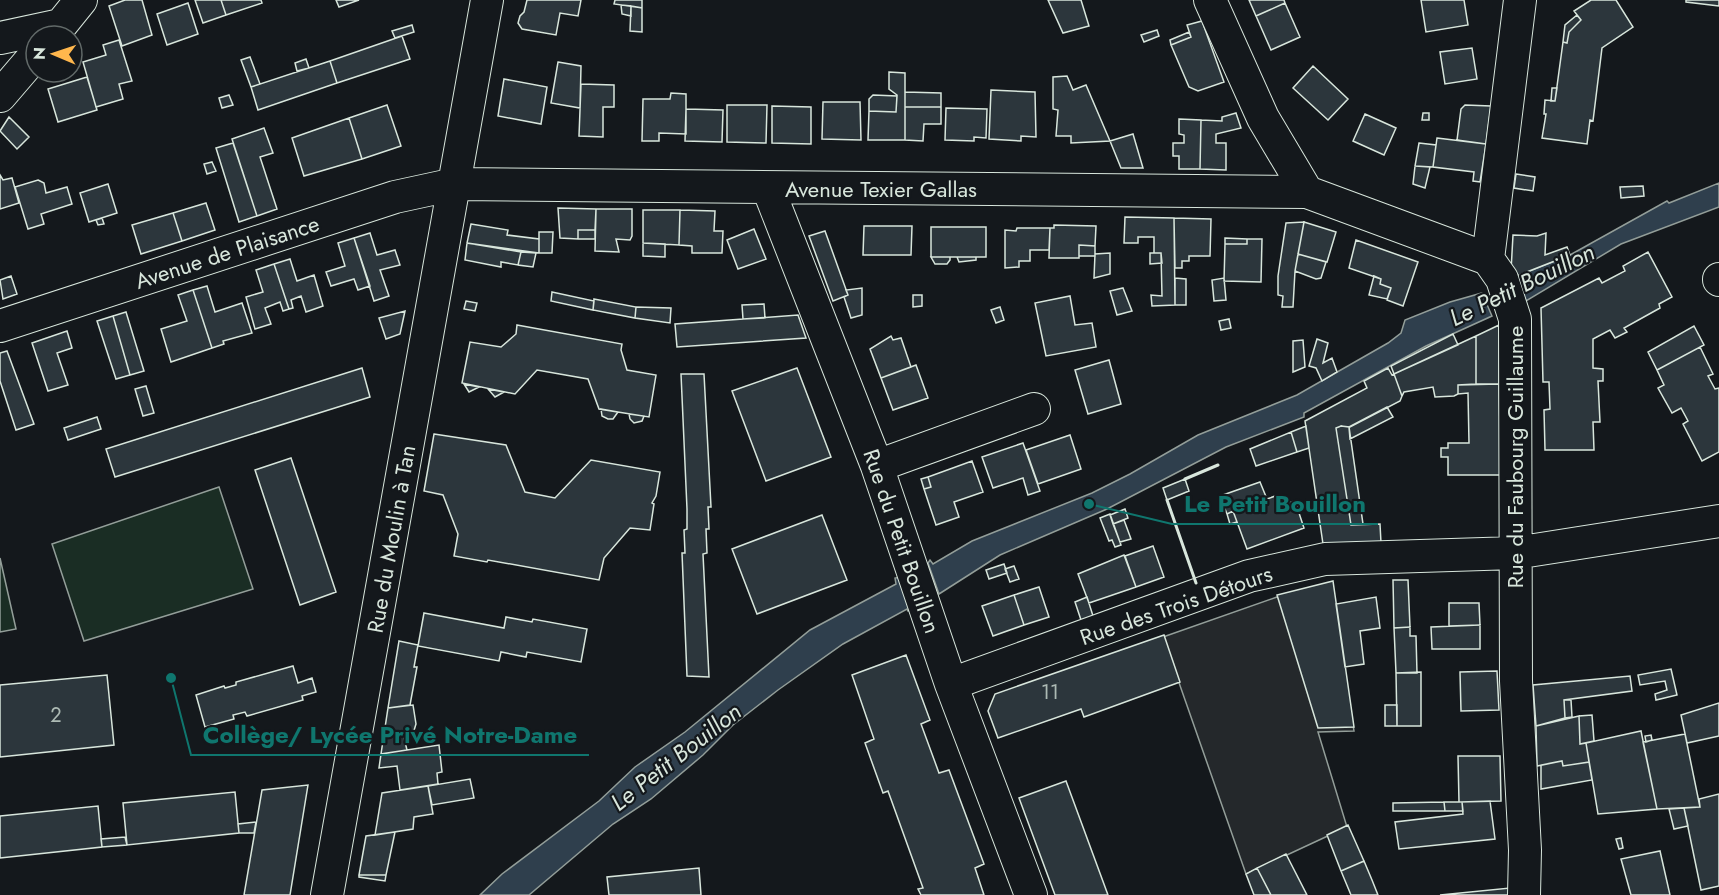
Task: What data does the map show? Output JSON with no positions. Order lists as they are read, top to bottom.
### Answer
{
  "streets": {
    "street": [
      "Avenue Texier Gallas",
      "Avenue de Plaisance",
      "Rue du Faubourg Guillaume",
      "Rue du Moulin à Tan",
      "Rue du Petit Bouillon",
      "Rue des Trois Détours"
    ]
  },
  "crossings": [
    ["Avenue Texier Gallas", "Avenue de Plaisance"],
    ["Avenue Texier Gallas", "Rue du Moulin à Tan"],
    ["Avenue Texier Gallas", "Rue du Petit Bouillon"],
    ["Avenue de Plaisance", "Rue du Moulin à Tan"],
    ["Rue du Faubourg Guillaume", "Rue des Trois Détours"],
    ["Rue du Petit Bouillon", "Rue des Trois Détours"]
  ],
  "water": ["Le Petit Bouillon"],
  "places": ["Le Petit Bouillon", "Collège/ Lycée Privé Notre-Dame"],
  "house_numbers": ["11", "2"],
  "north": "left"
}
